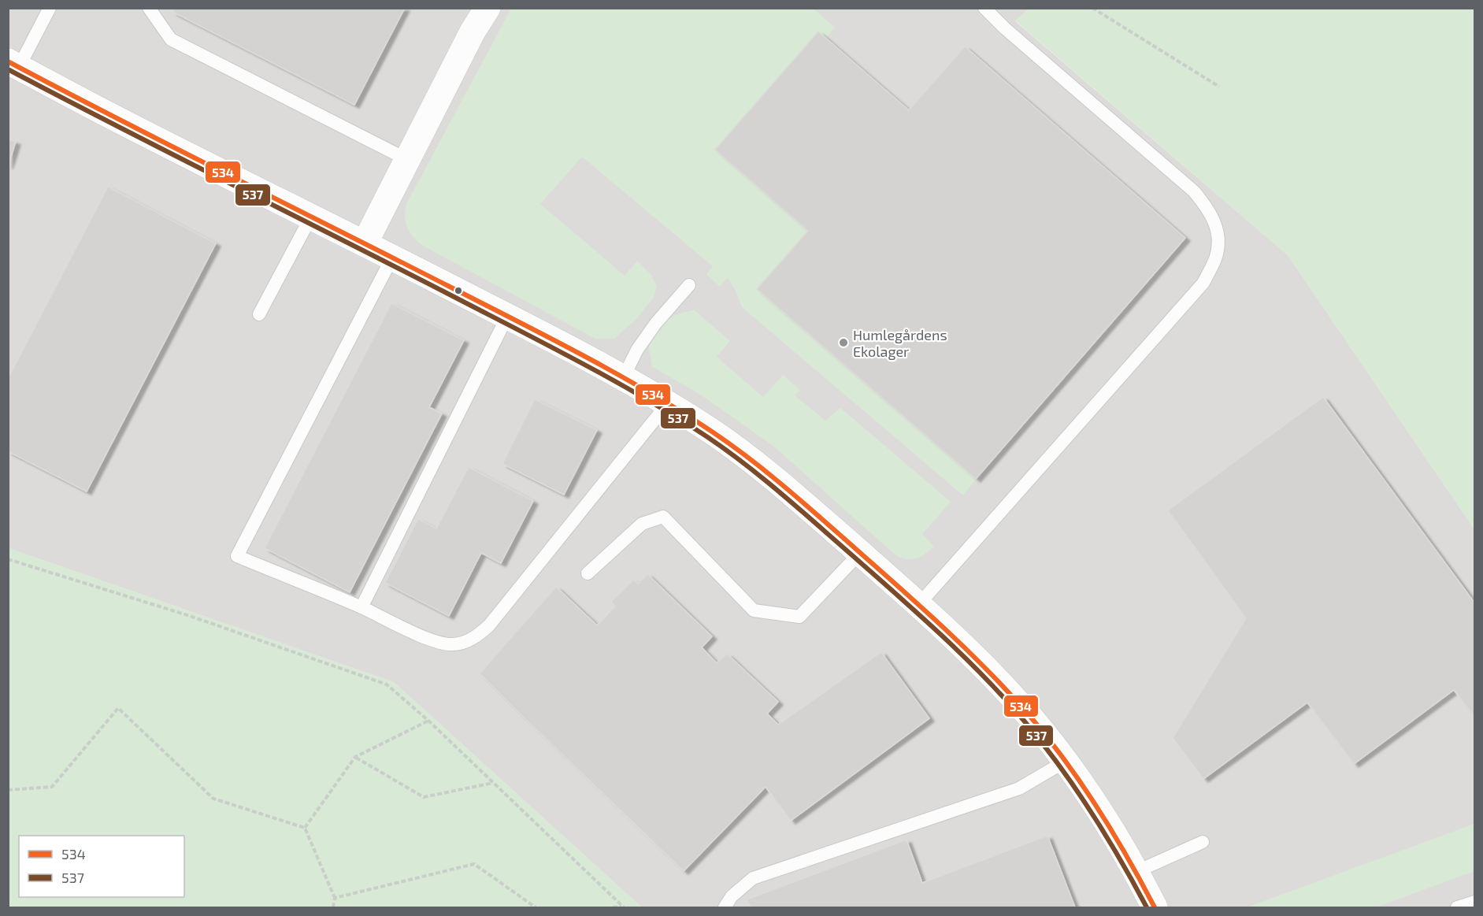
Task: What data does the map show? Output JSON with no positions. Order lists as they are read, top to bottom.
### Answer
{
  "places": ["Humlegårdens Ekolager"],
  "lines": ["transit line 534", "transit line 537"],
  "legend": ["534", "537"]
}
